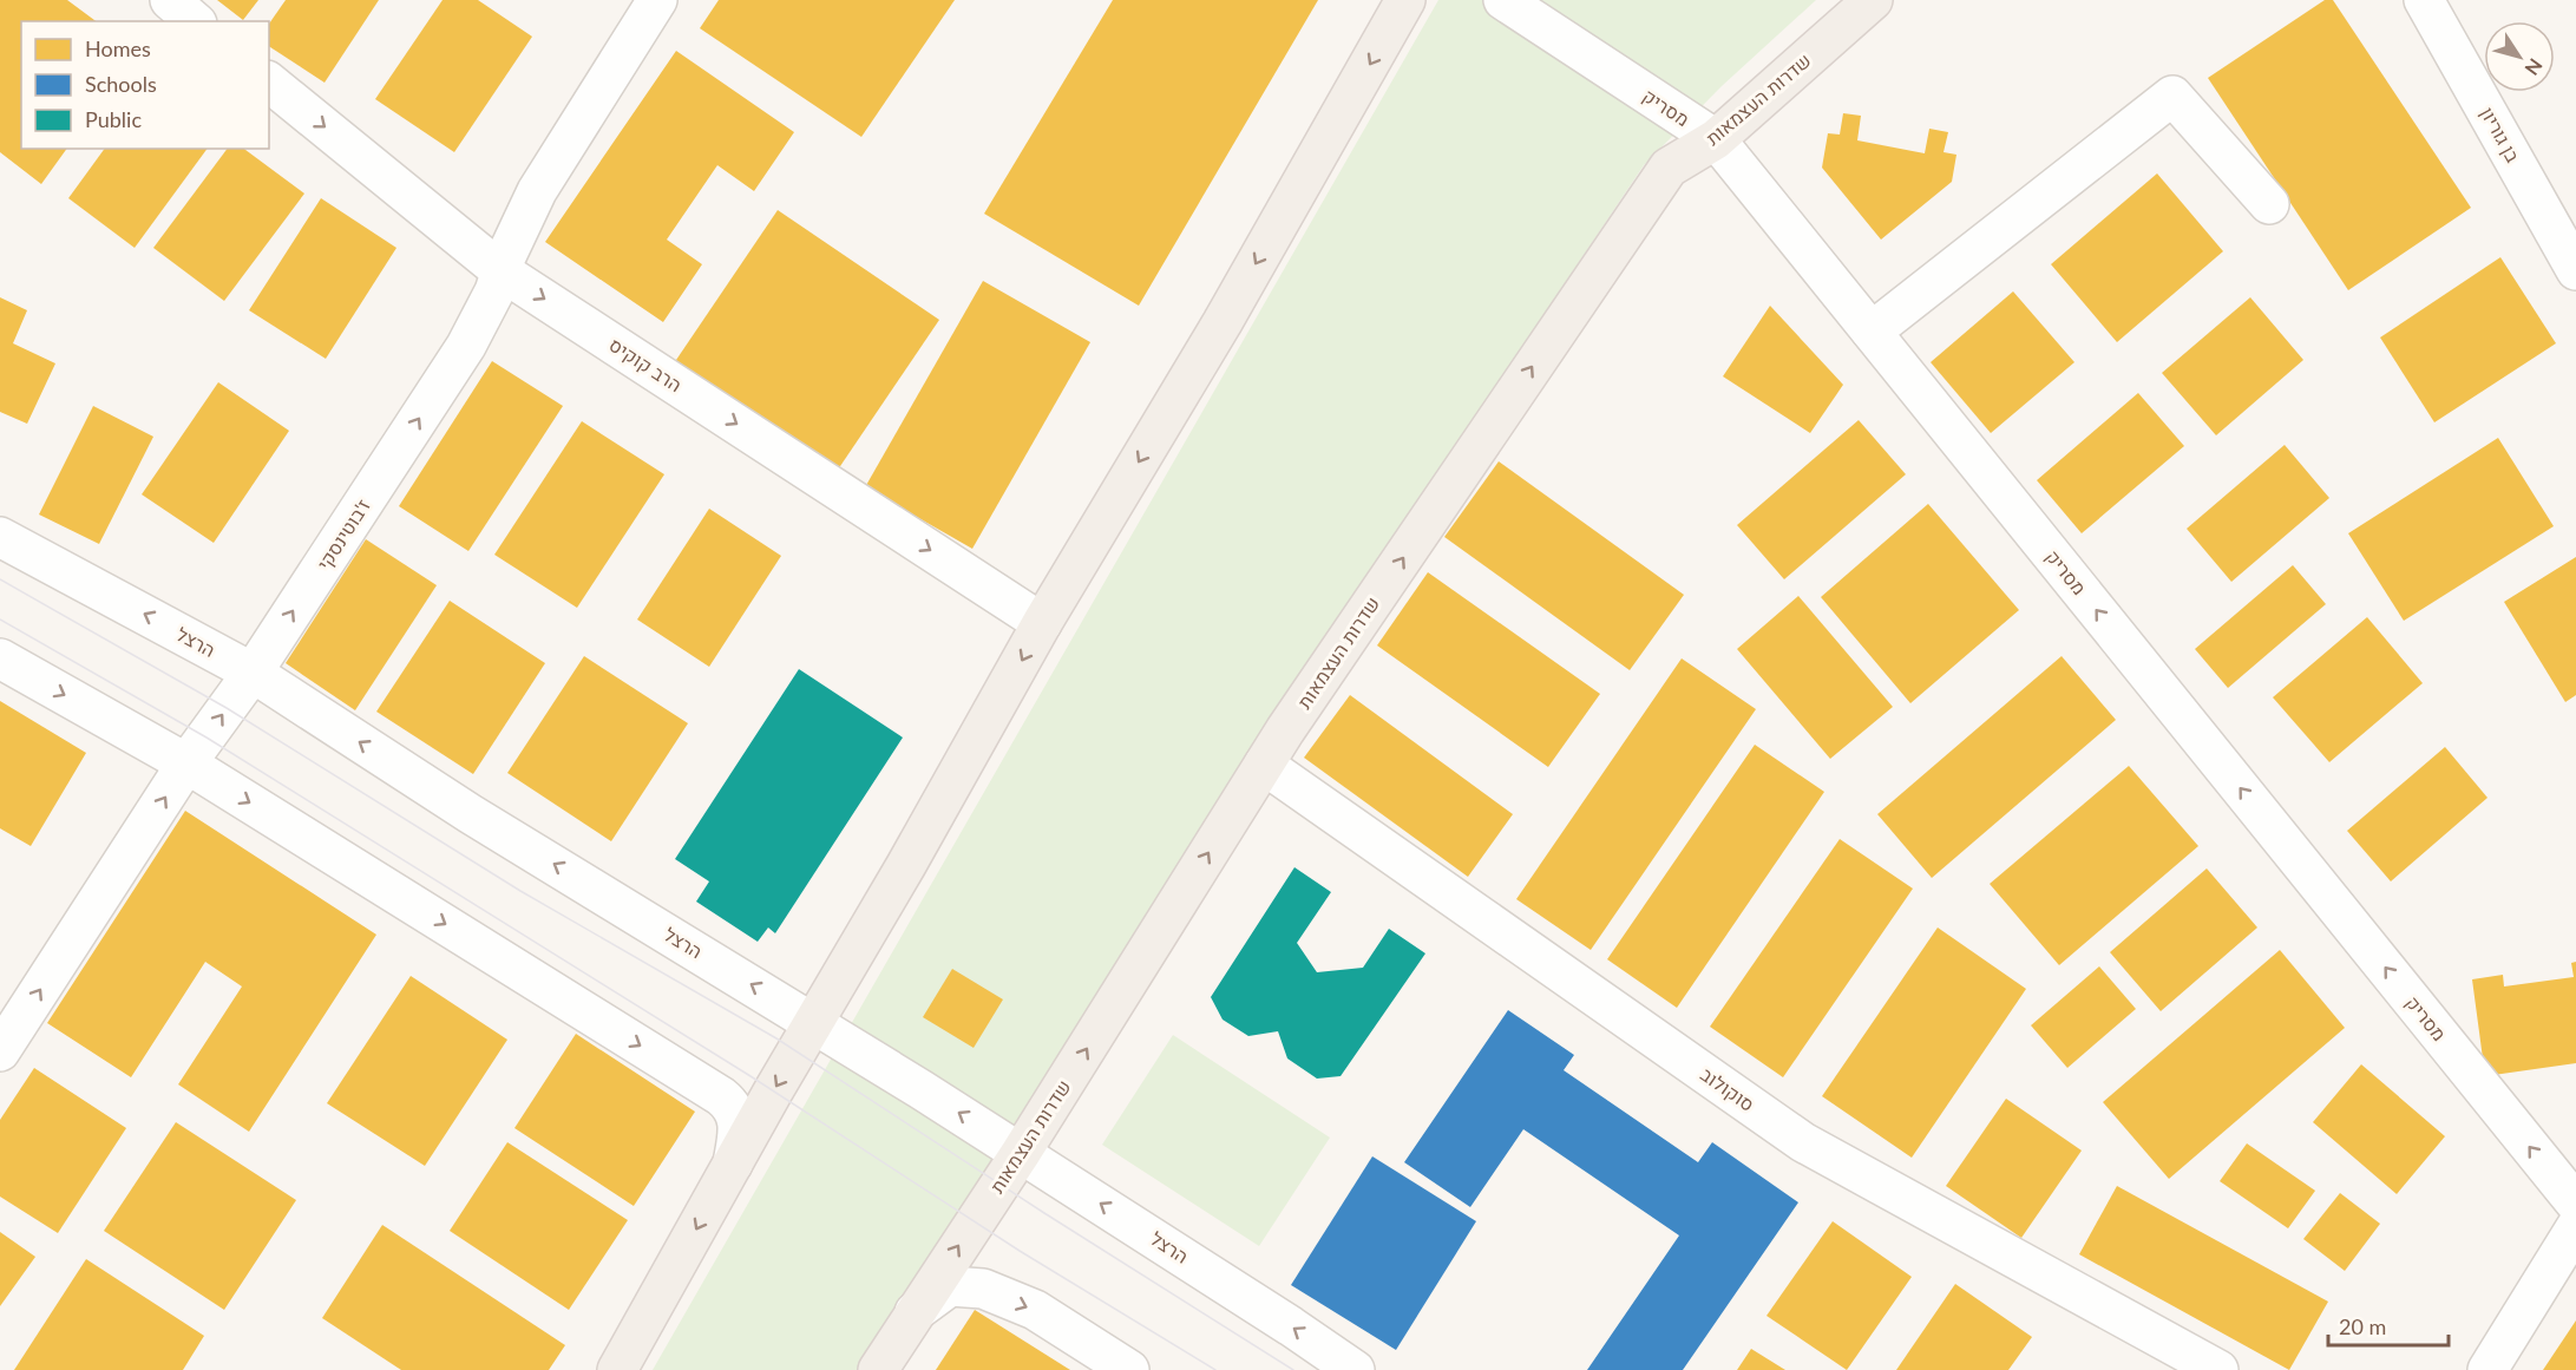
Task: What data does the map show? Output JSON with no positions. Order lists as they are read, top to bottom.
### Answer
{
  "streets": {
    "main road": ["שדרות העצמאות"],
    "street": [
      "מסריק",
      "בן גוריון",
      "הרב קוקיס",
      "ז'בוטינסקי",
      "הרצל",
      "סוקולוב"
    ]
  },
  "crossings": [
    ["שדרות העצמאות", "מסריק"],
    ["שדרות העצמאות", "הרצל"],
    ["שדרות העצמאות", "סוקולוב"],
    ["הרב קוקיס", "ז'בוטינסקי"],
    ["ז'בוטינסקי", "הרצל"]
  ],
  "one_way": ["מסריק", "הרב קוקיס", "ז'בוטינסקי"],
  "legend": ["Homes", "Schools", "Public"],
  "scale_bar": "20 m",
  "north": "bottom right"
}
